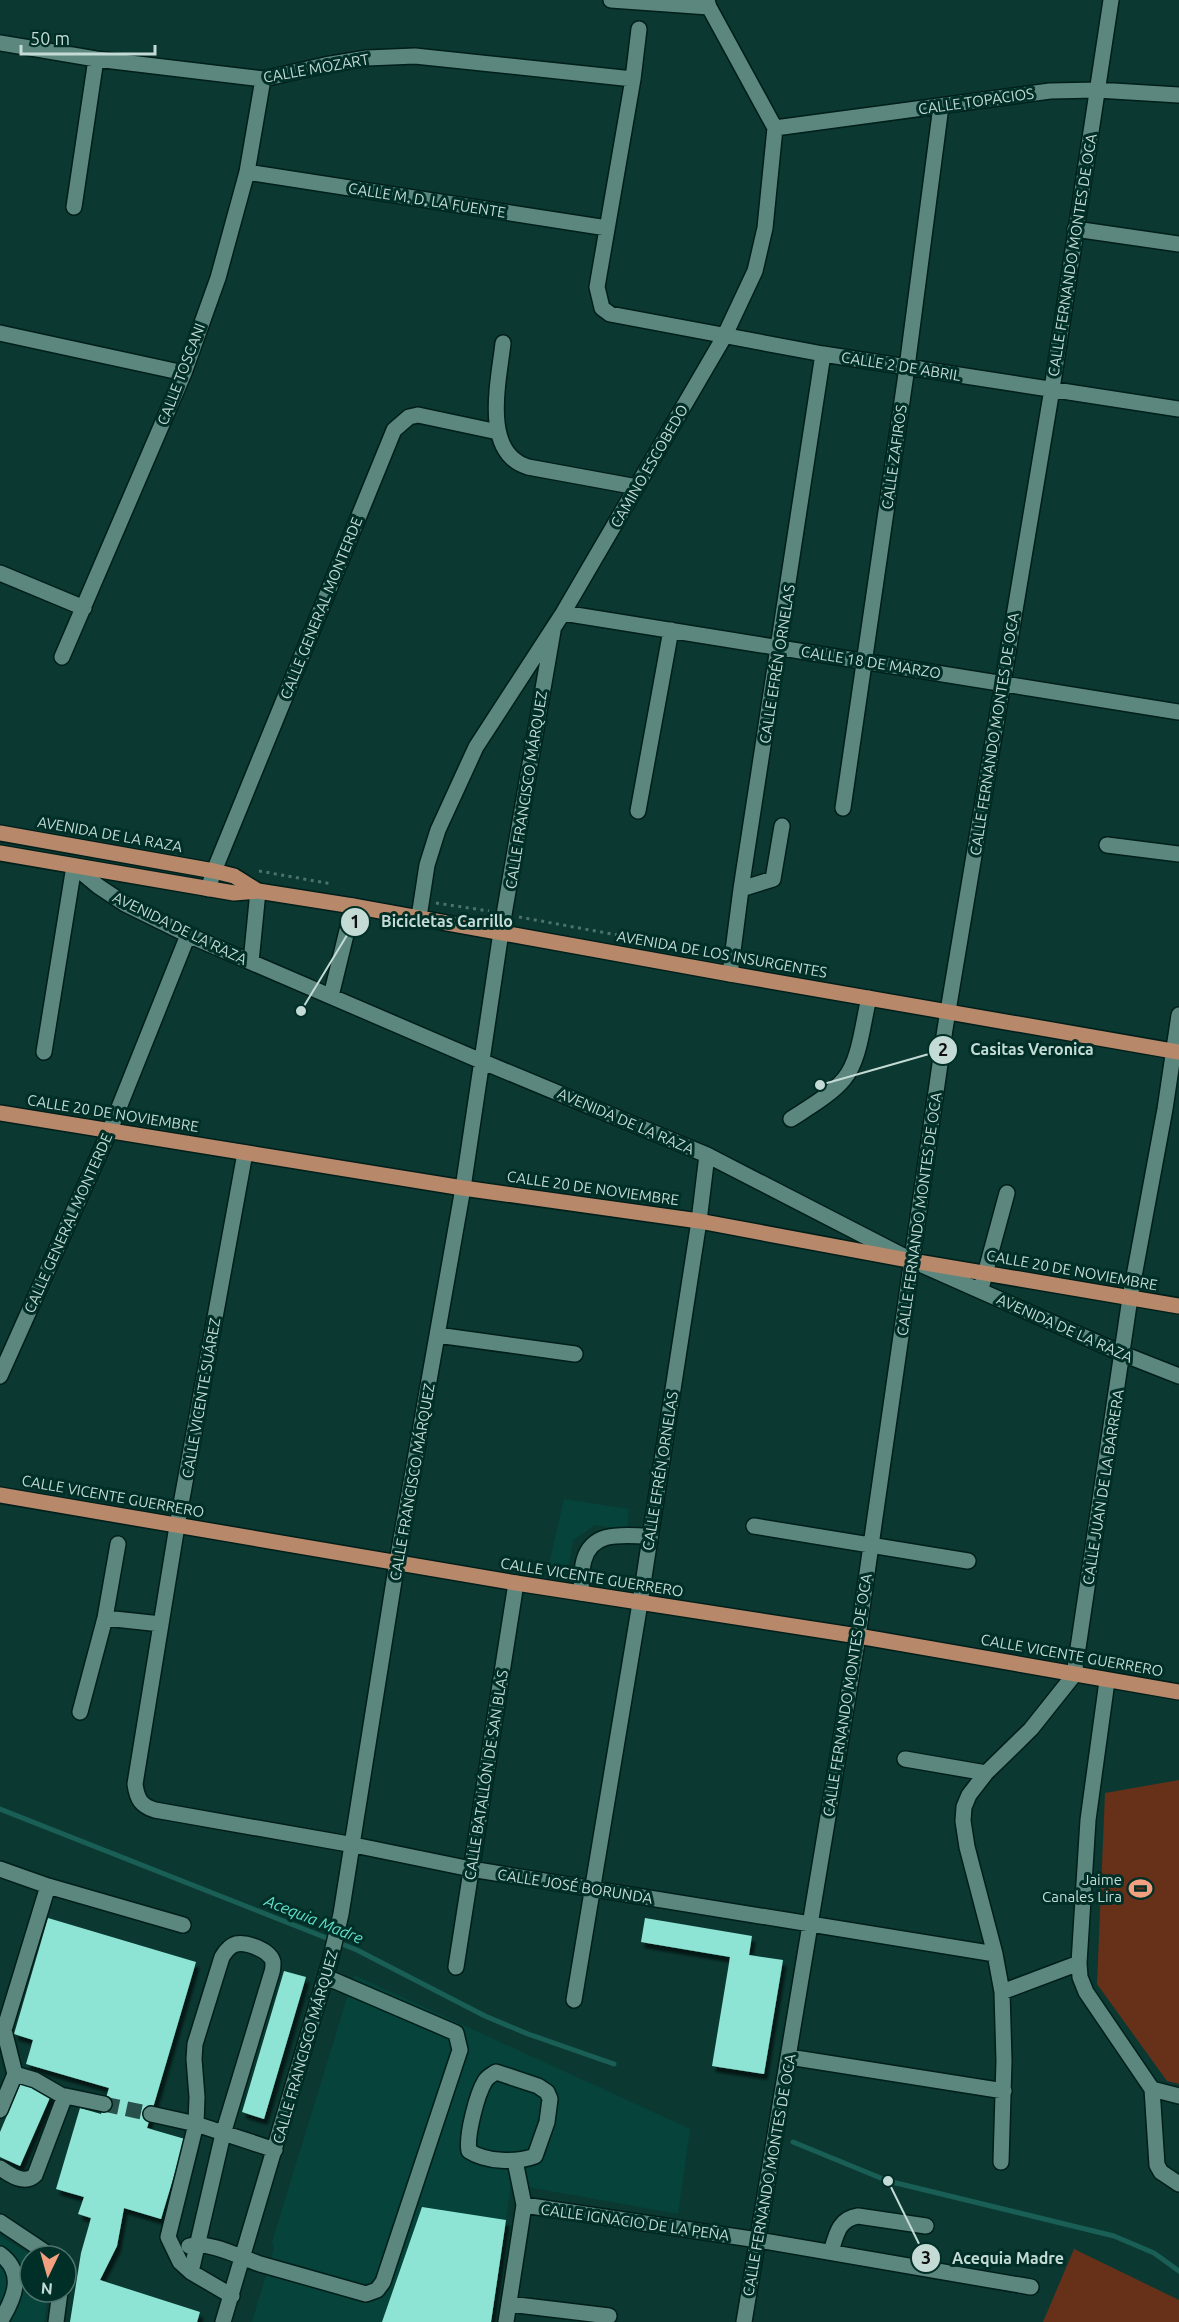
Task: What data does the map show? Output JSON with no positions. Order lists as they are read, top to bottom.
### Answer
{
  "streets": {
    "main road": [
      "AVENIDA DE LA RAZA",
      "AVENIDA DE LOS INSURGENTES",
      "CALLE 20 DE NOVIEMBRE",
      "CALLE VICENTE GUERRERO"
    ],
    "street": [
      "CALLE MOZART",
      "CALLE TOPACIOS",
      "CALLE M. D. LA FUENTE",
      "CALLE FERNANDO MONTES DE OCA",
      "CALLE 2 DE ABRIL",
      "CALLE TOSCANI",
      "CALLE ZAFIROS",
      "CAMINO ESCOBEDO",
      "CALLE GENERAL MONTERDE",
      "CALLE 18 DE MARZO",
      "CALLE EFRÉN ORNELAS",
      "CALLE FRANCISCO MÁRQUEZ",
      "CALLE VICENTE SUÁREZ",
      "CALLE JUAN DE LA BARRERA",
      "CALLE BATALLÓN DE SAN BLAS",
      "CALLE JOSÉ BORUNDA",
      "CALLE IGNACIO DE LA PEÑA"
    ]
  },
  "crossings": [
    ["CALLE MOZART", "CALLE TOSCANI"],
    ["CALLE TOPACIOS", "CALLE FERNANDO MONTES DE OCA"],
    ["CALLE TOPACIOS", "CALLE ZAFIROS"],
    ["CALLE TOPACIOS", "CAMINO ESCOBEDO"],
    ["CALLE M. D. LA FUENTE", "CALLE 2 DE ABRIL"],
    ["CALLE M. D. LA FUENTE", "CALLE TOSCANI"],
    ["CALLE FERNANDO MONTES DE OCA", "CALLE 2 DE ABRIL"],
    ["CALLE FERNANDO MONTES DE OCA", "CALLE 18 DE MARZO"],
    ["CALLE FERNANDO MONTES DE OCA", "AVENIDA DE LA RAZA"],
    ["CALLE FERNANDO MONTES DE OCA", "AVENIDA DE LOS INSURGENTES"],
    ["CALLE FERNANDO MONTES DE OCA", "CALLE 20 DE NOVIEMBRE"],
    ["CALLE FERNANDO MONTES DE OCA", "CALLE VICENTE GUERRERO"],
    ["CALLE FERNANDO MONTES DE OCA", "CALLE JOSÉ BORUNDA"],
    ["CALLE FERNANDO MONTES DE OCA", "CALLE IGNACIO DE LA PEÑA"],
    ["CALLE 2 DE ABRIL", "CALLE ZAFIROS"],
    ["CALLE 2 DE ABRIL", "CAMINO ESCOBEDO"],
    ["CALLE 2 DE ABRIL", "CALLE EFRÉN ORNELAS"],
    ["CALLE ZAFIROS", "CALLE 18 DE MARZO"],
    ["CAMINO ESCOBEDO", "CALLE 18 DE MARZO"],
    ["CAMINO ESCOBEDO", "CALLE FRANCISCO MÁRQUEZ"],
    ["CAMINO ESCOBEDO", "AVENIDA DE LOS INSURGENTES"],
    ["CALLE GENERAL MONTERDE", "AVENIDA DE LA RAZA"],
    ["CALLE GENERAL MONTERDE", "AVENIDA DE LOS INSURGENTES"],
    ["CALLE GENERAL MONTERDE", "CALLE 20 DE NOVIEMBRE"],
    ["CALLE 18 DE MARZO", "CALLE EFRÉN ORNELAS"],
    ["CALLE EFRÉN ORNELAS", "AVENIDA DE LA RAZA"],
    ["CALLE EFRÉN ORNELAS", "AVENIDA DE LOS INSURGENTES"],
    ["CALLE EFRÉN ORNELAS", "CALLE 20 DE NOVIEMBRE"],
    ["CALLE EFRÉN ORNELAS", "CALLE VICENTE GUERRERO"],
    ["CALLE EFRÉN ORNELAS", "CALLE JOSÉ BORUNDA"],
    ["CALLE FRANCISCO MÁRQUEZ", "AVENIDA DE LA RAZA"],
    ["CALLE FRANCISCO MÁRQUEZ", "AVENIDA DE LOS INSURGENTES"],
    ["CALLE FRANCISCO MÁRQUEZ", "CALLE 20 DE NOVIEMBRE"],
    ["CALLE FRANCISCO MÁRQUEZ", "CALLE VICENTE GUERRERO"],
    ["CALLE FRANCISCO MÁRQUEZ", "CALLE JOSÉ BORUNDA"],
    ["AVENIDA DE LA RAZA", "AVENIDA DE LOS INSURGENTES"],
    ["AVENIDA DE LA RAZA", "CALLE 20 DE NOVIEMBRE"],
    ["AVENIDA DE LA RAZA", "CALLE JUAN DE LA BARRERA"],
    ["AVENIDA DE LOS INSURGENTES", "CALLE JUAN DE LA BARRERA"],
    ["CALLE 20 DE NOVIEMBRE", "CALLE VICENTE SUÁREZ"],
    ["CALLE 20 DE NOVIEMBRE", "CALLE JUAN DE LA BARRERA"],
    ["CALLE VICENTE SUÁREZ", "CALLE VICENTE GUERRERO"],
    ["CALLE VICENTE SUÁREZ", "CALLE JOSÉ BORUNDA"],
    ["CALLE JUAN DE LA BARRERA", "CALLE VICENTE GUERRERO"],
    ["CALLE VICENTE GUERRERO", "CALLE BATALLÓN DE SAN BLAS"],
    ["CALLE BATALLÓN DE SAN BLAS", "CALLE JOSÉ BORUNDA"]
  ],
  "water": ["Acequia Madre"],
  "places": {
    "other": ["Bicicletas Carrillo", "Casitas Veronica", "Acequia Madre"],
    "sports": ["Jaime Canales Lira"]
  },
  "scale_bar": "50 m",
  "north": "bottom"
}
